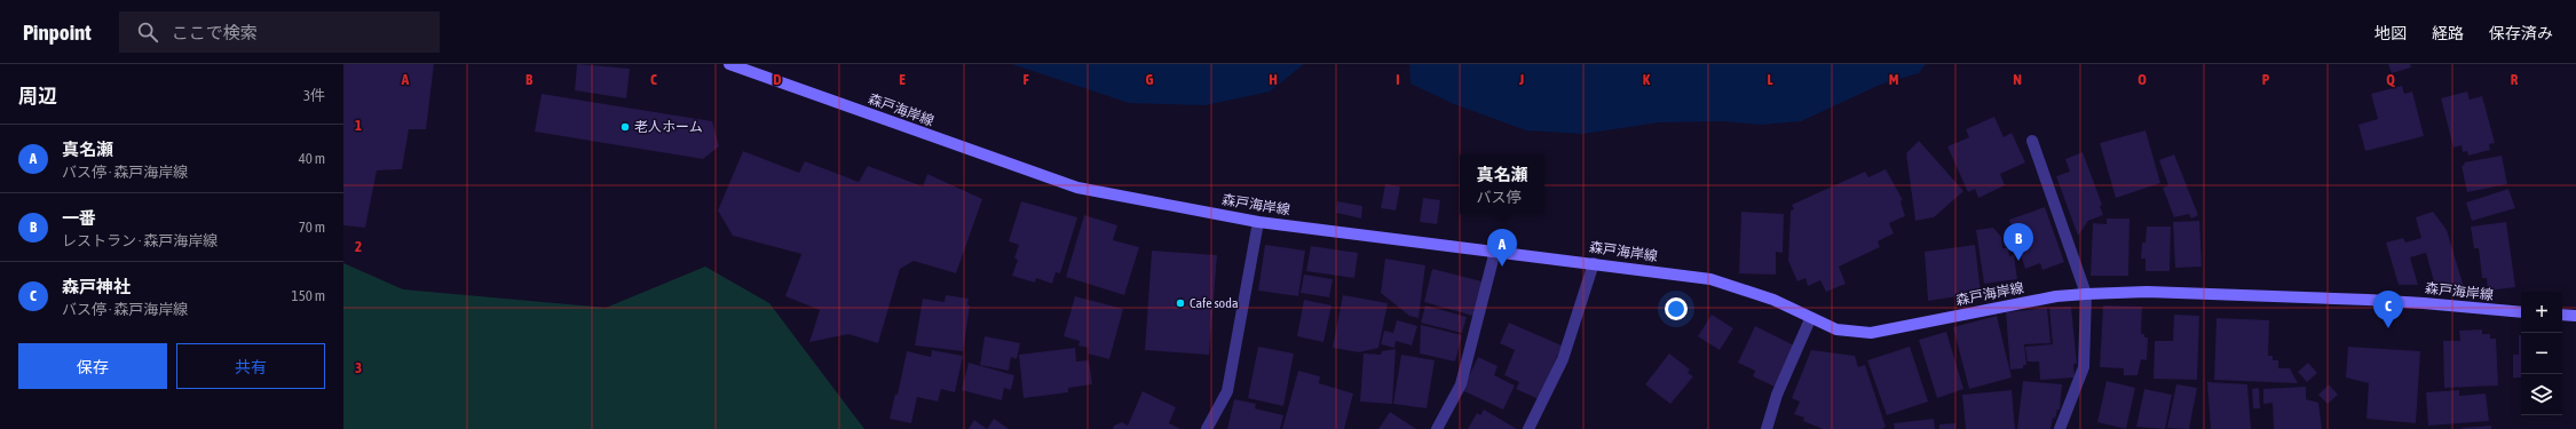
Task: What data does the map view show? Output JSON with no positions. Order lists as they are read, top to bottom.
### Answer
{
  "streets": {
    "main road": ["森戸海岸線"]
  },
  "places": ["老人ホーム", "Cafe soda"],
  "page": {
    "header": "Pinpoint",
    "search": "ここで検索",
    "nav": ["地図", "経路", "保存済み"],
    "heading": ["周辺", "3件"],
    "list": [
      {
        "mark": "A",
        "name": "真名瀬",
        "note": "バス停 · 森戸海岸線",
        "value": "40 m"
      },
      {
        "mark": "B",
        "name": "一番",
        "note": "レストラン · 森戸海岸線",
        "value": "70 m"
      },
      {
        "mark": "C",
        "name": "森戸神社",
        "note": "バス停 · 森戸海岸線",
        "value": "150 m"
      }
    ],
    "popup": ["真名瀬", "バス停"],
    "pins": ["B", "A", "C"],
    "map_buttons": ["+", "−"],
    "buttons": ["保存", "共有"]
  },
  "grid": {
    "columns": [
      "A",
      "B",
      "C",
      "D",
      "E",
      "F",
      "G",
      "H",
      "I",
      "J",
      "K",
      "L",
      "M",
      "N",
      "O",
      "P",
      "Q",
      "R"
    ],
    "rows": ["1", "2", "3"]
  }
}
